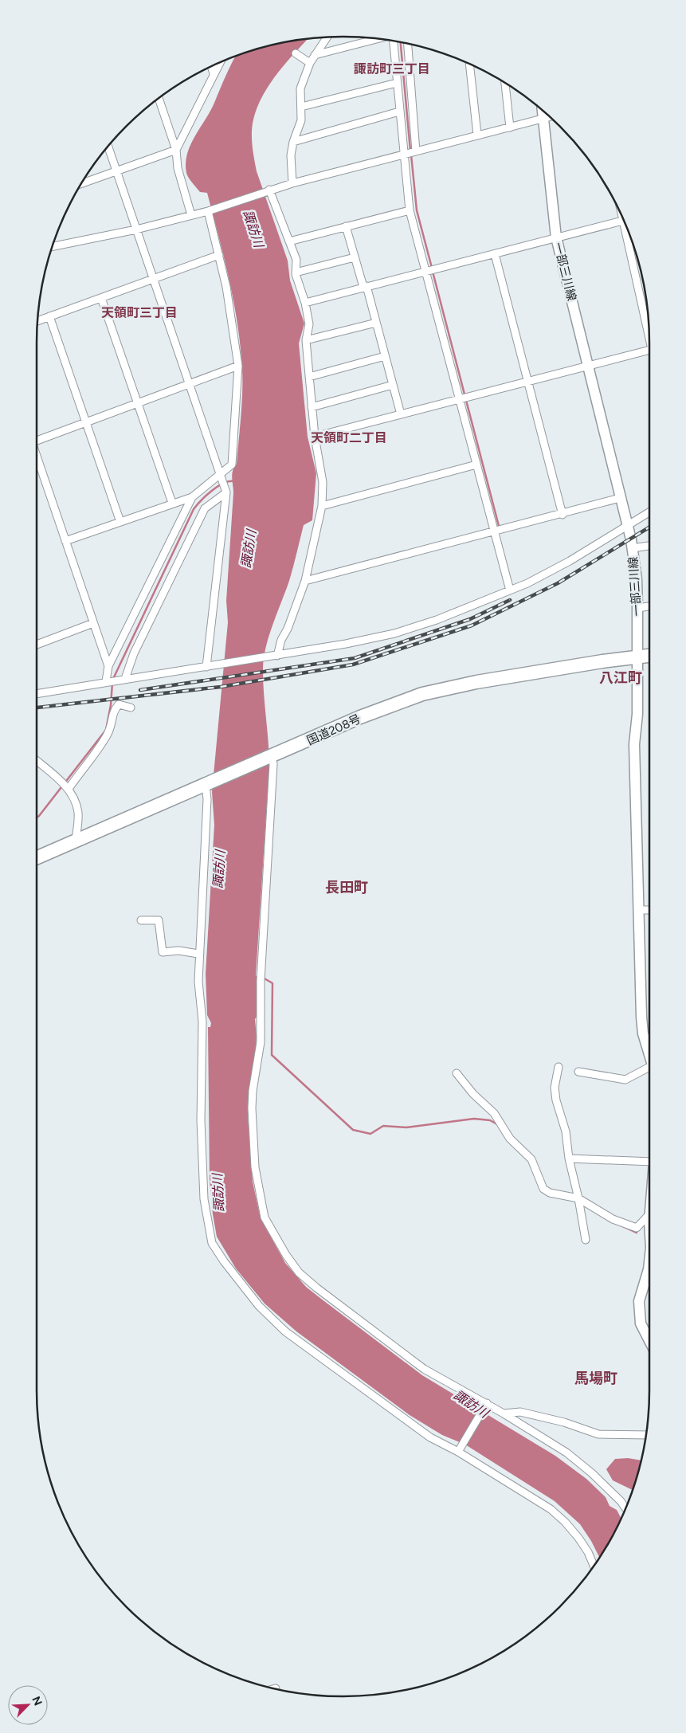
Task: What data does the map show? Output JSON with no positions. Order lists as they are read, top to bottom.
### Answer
{
  "streets": {
    "highway": ["国道208号"],
    "main road": ["一部三川線"]
  },
  "crossings": [
    ["一部三川線", "国道208号"]
  ],
  "districts": [
    "諏訪町三丁目",
    "天領町三丁目",
    "天領町二丁目",
    "八江町",
    "長田町",
    "馬場町"
  ],
  "water": ["諏訪川"],
  "north": "top right"
}
